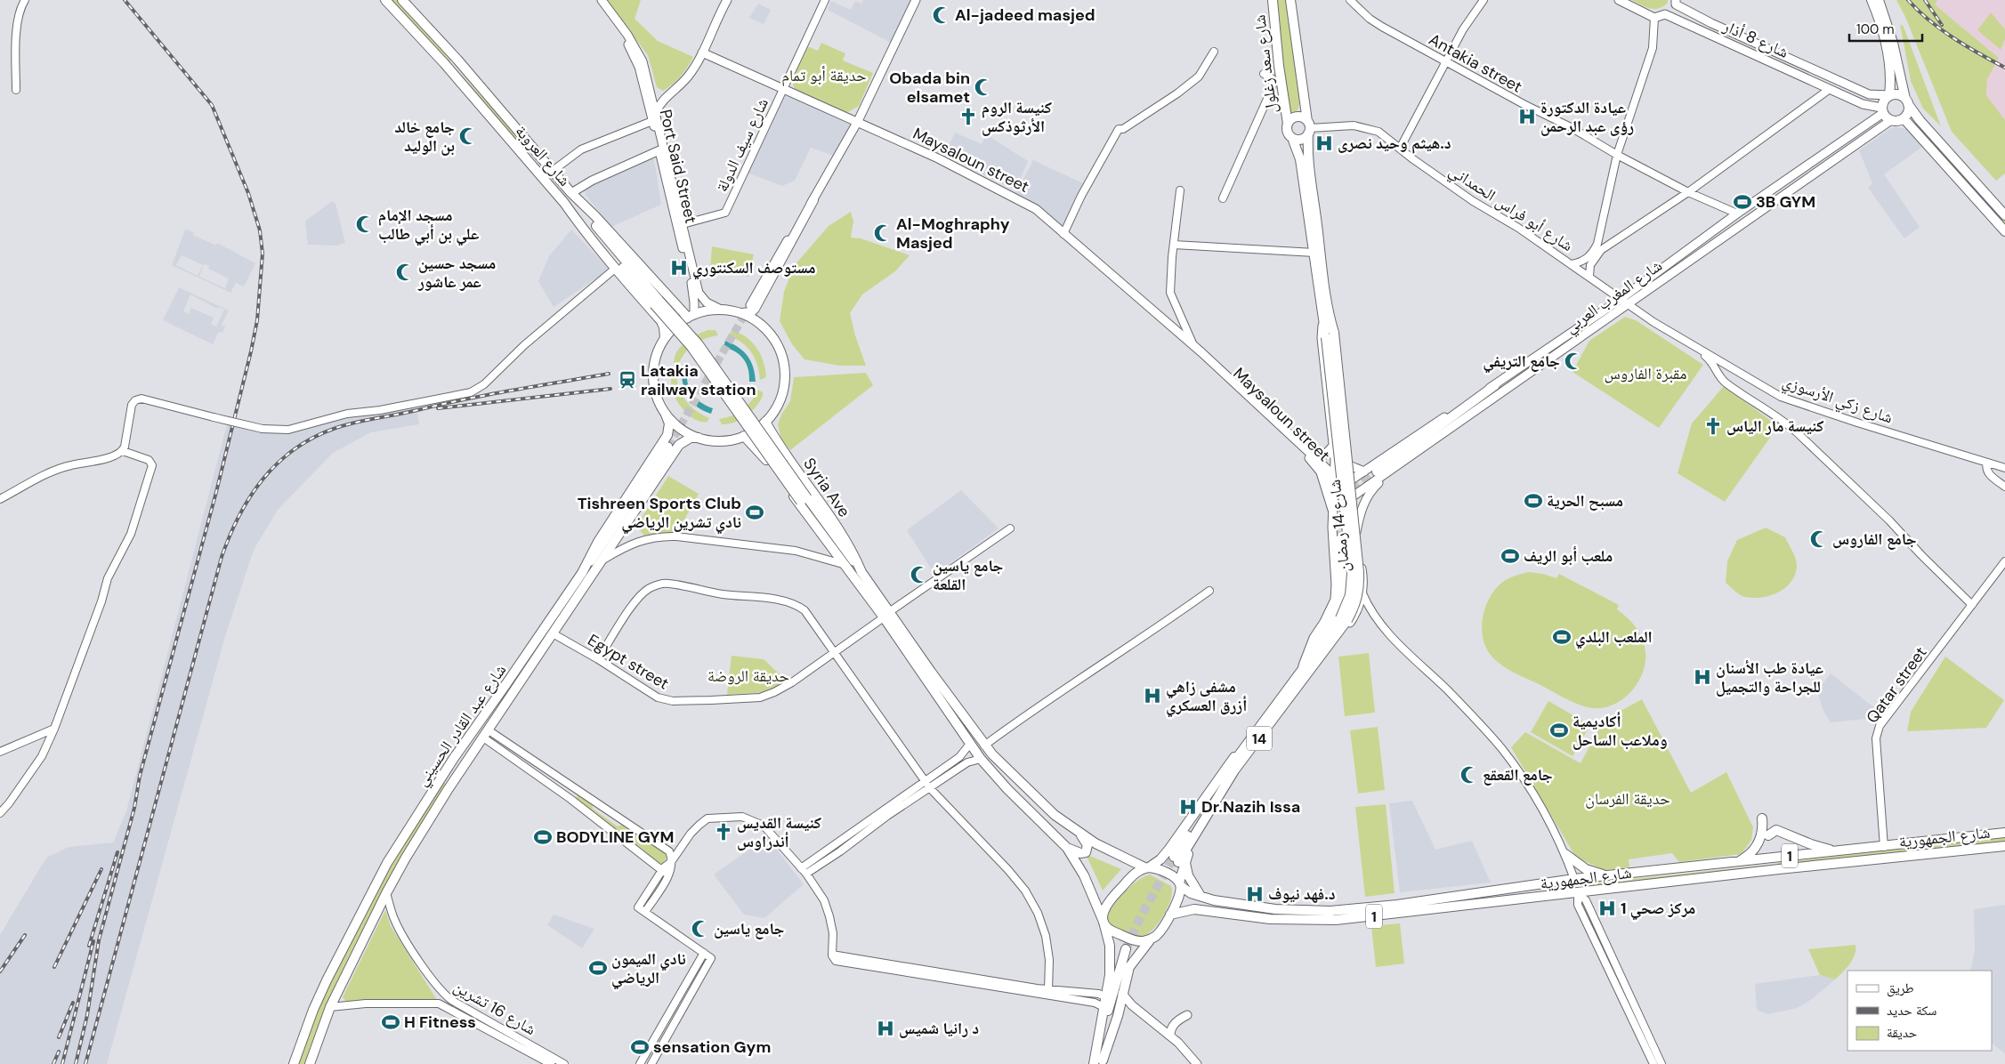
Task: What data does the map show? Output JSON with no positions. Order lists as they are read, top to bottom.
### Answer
{
  "streets": {
    "main road": [
      "شارع 8 أذار",
      "شارع سعد زغلول",
      "شارع العروبة",
      "Maysaloun street",
      "Port Said Street",
      "شارع المغرب العربي",
      "Syria Ave",
      "شارع 14 رمضان",
      "شارع عبد القادر الحسيني",
      "14",
      "شارع الجمهورية",
      "1"
    ],
    "street": [
      "Antakia street",
      "شارع سيف الدولة",
      "شارع أبو فراس الحمداني",
      "شارع زكي الأرسوزي",
      "Egypt street",
      "Qatar street",
      "شارع 16 تشرين"
    ]
  },
  "crossings": [
    ["شارع 8 أذار", "شارع المغرب العربي"],
    ["Antakia street", "شارع المغرب العربي"],
    ["شارع سعد زغلول", "شارع أبو فراس الحمداني"],
    ["شارع سعد زغلول", "شارع 14 رمضان"],
    ["شارع سيف الدولة", "Maysaloun street"],
    ["شارع العروبة", "Port Said Street"],
    ["شارع العروبة", "Syria Ave"],
    ["Maysaloun street", "شارع المغرب العربي"],
    ["Port Said Street", "Syria Ave"],
    ["شارع أبو فراس الحمداني", "شارع المغرب العربي"],
    ["شارع أبو فراس الحمداني", "شارع زكي الأرسوزي"],
    ["شارع أبو فراس الحمداني", "شارع 14 رمضان"],
    ["شارع المغرب العربي", "شارع زكي الأرسوزي"],
    ["Syria Ave", "Egypt street"],
    ["شارع 14 رمضان", "شارع الجمهورية"],
    ["Egypt street", "شارع عبد القادر الحسيني"],
    ["Qatar street", "شارع الجمهورية"],
    ["شارع عبد القادر الحسيني", "شارع 16 تشرين"]
  ],
  "parks": [
    "حديقة أبو تمام",
    "مقبرة الفاروس",
    "حديقة الروضة",
    "حديقة الفرسان"
  ],
  "places": {
    "mosque": [
      "Al-jadeed masjed",
      "Obada bin elsamet",
      "جامع خالد بن الوليد",
      "مسجد الإمام علي بن أبي طالب",
      "Al-Moghraphy Masjed",
      "مسجد حسين عمر عاشور",
      "جامع التريفي",
      "جامع الفاروس",
      "جامع ياسين القلعة",
      "جامع القعقع",
      "جامع ياسين"
    ],
    "church": ["كنيسة الروم الأرثوذكس", "كنيسة مار الياس", "كنيسة القديس أندراوس"],
    "hospital": [
      "عيادة الدكتورة رؤى عبد الرحمن",
      "د.هيثم وحيد نصرى",
      "مستوصف السكنتوري",
      "عيادة طب الأسنان للجراحة والتجميل",
      "مشفى زاهي أزرق العسكري",
      "Dr.Nazih Issa",
      "د.فهد نيوف",
      "مركز صحي 1",
      "د رانيا شميس"
    ],
    "sports": [
      "3B GYM",
      "مسبح الحرية",
      "Tishreen Sports Club نادي تشرين الرياضي",
      "ملعب أبو الريف",
      "الملعب البلدي",
      "أكاديمية وملاعب الساحل",
      "BODYLINE GYM",
      "نادي الميمون الرياضي",
      "H Fitness",
      "sensation Gym"
    ],
    "station": ["Latakia railway station"]
  },
  "legend": ["طريق", "سكة حديد", "حديقة"],
  "scale_bar": "100 m"
}
